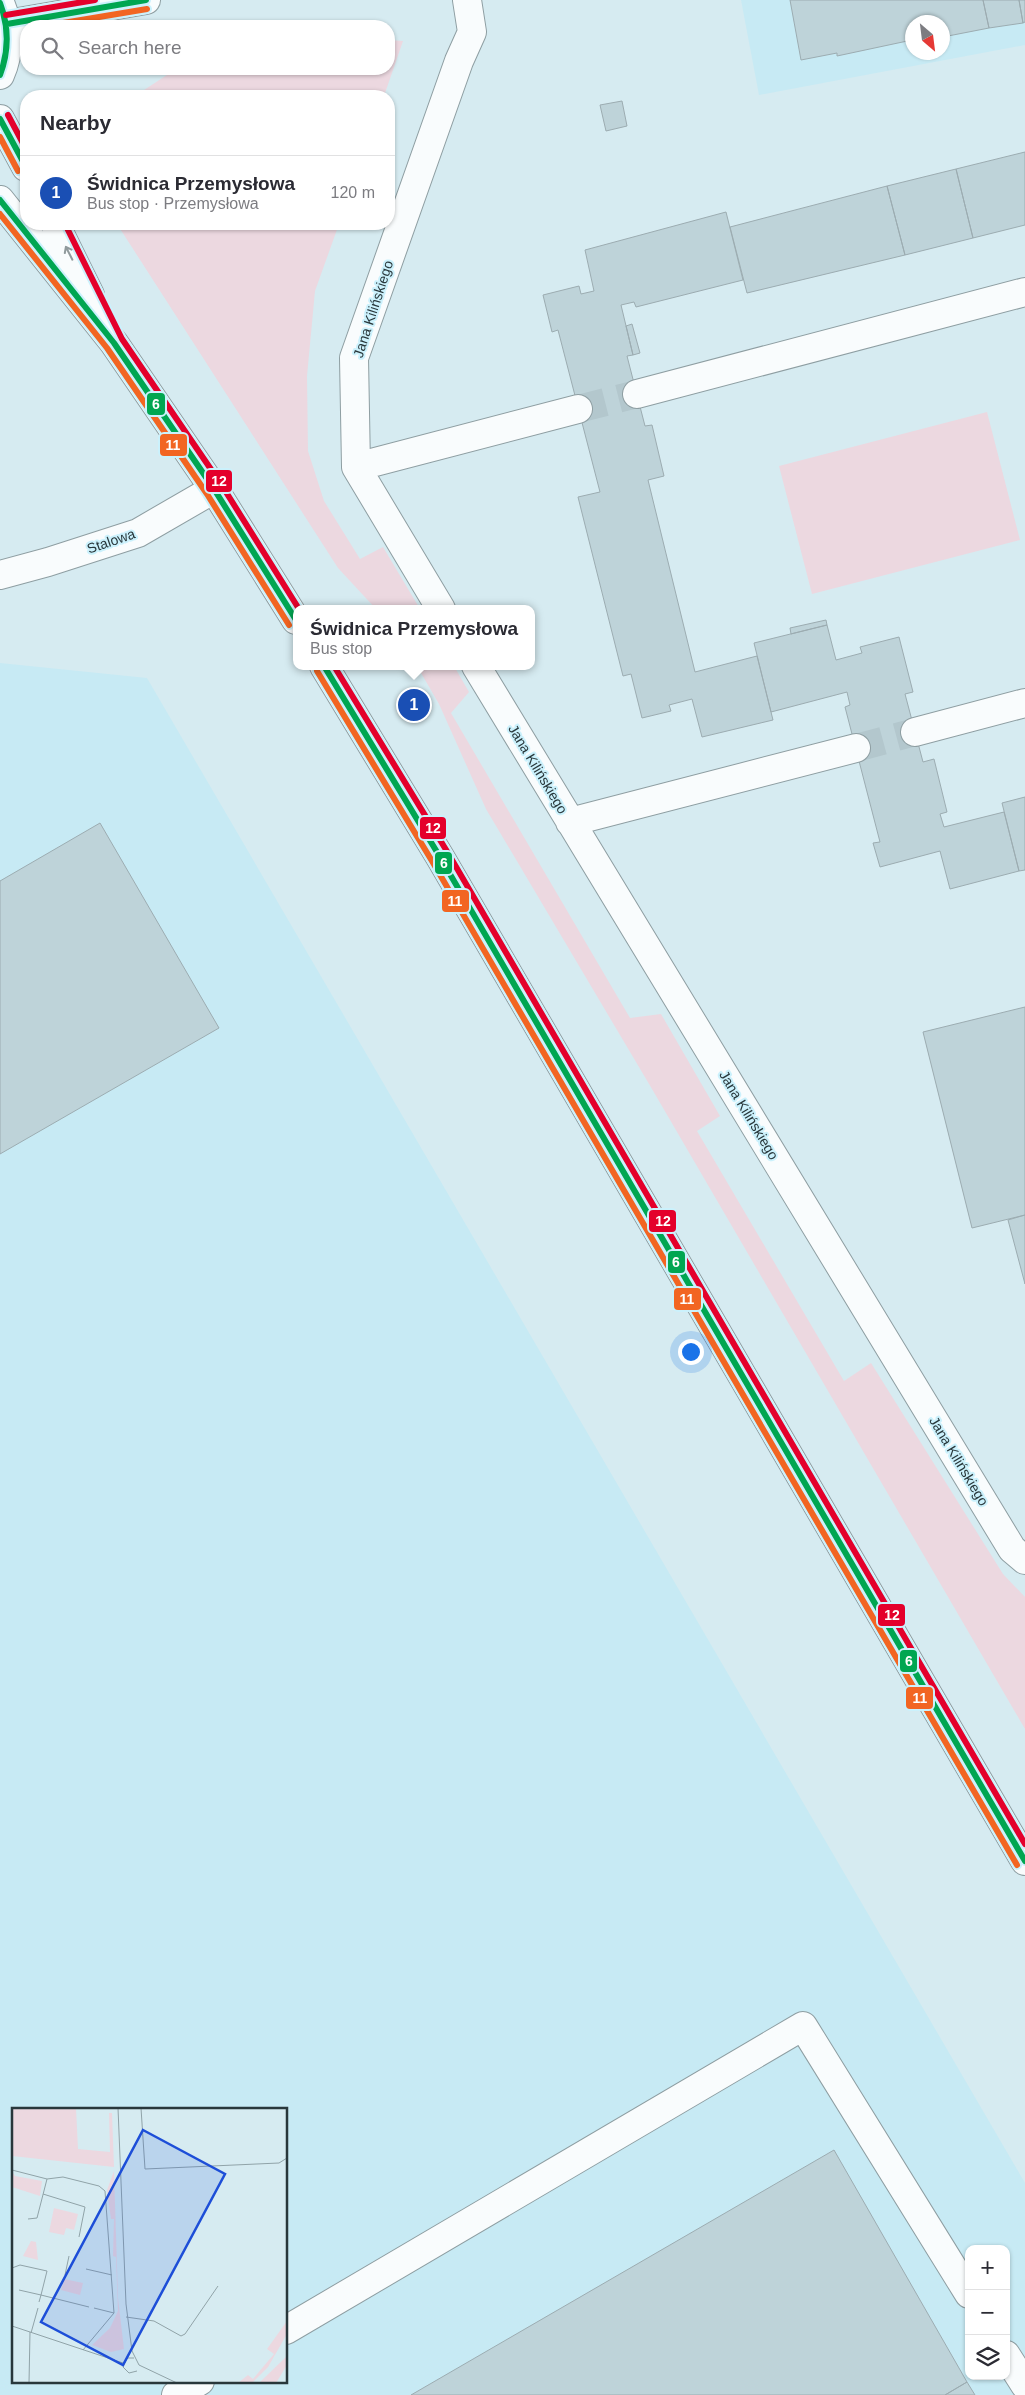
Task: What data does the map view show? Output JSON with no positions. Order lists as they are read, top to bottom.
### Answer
{
  "streets": {
    "street": ["Jana Kilińskiego", "Stalowa"]
  },
  "lines": ["transit line 6", "transit line 12", "transit line 11"],
  "north": "bottom right",
  "page": {
    "search": "Search here",
    "heading": "Nearby",
    "list": [
      {
        "mark": "1",
        "name": "Świdnica Przemysłowa",
        "note": "Bus stop · Przemysłowa",
        "value": "120 m"
      }
    ],
    "popup": ["Świdnica Przemysłowa", "Bus stop"],
    "pins": "1",
    "map_buttons": ["+", "−"]
  }
}
